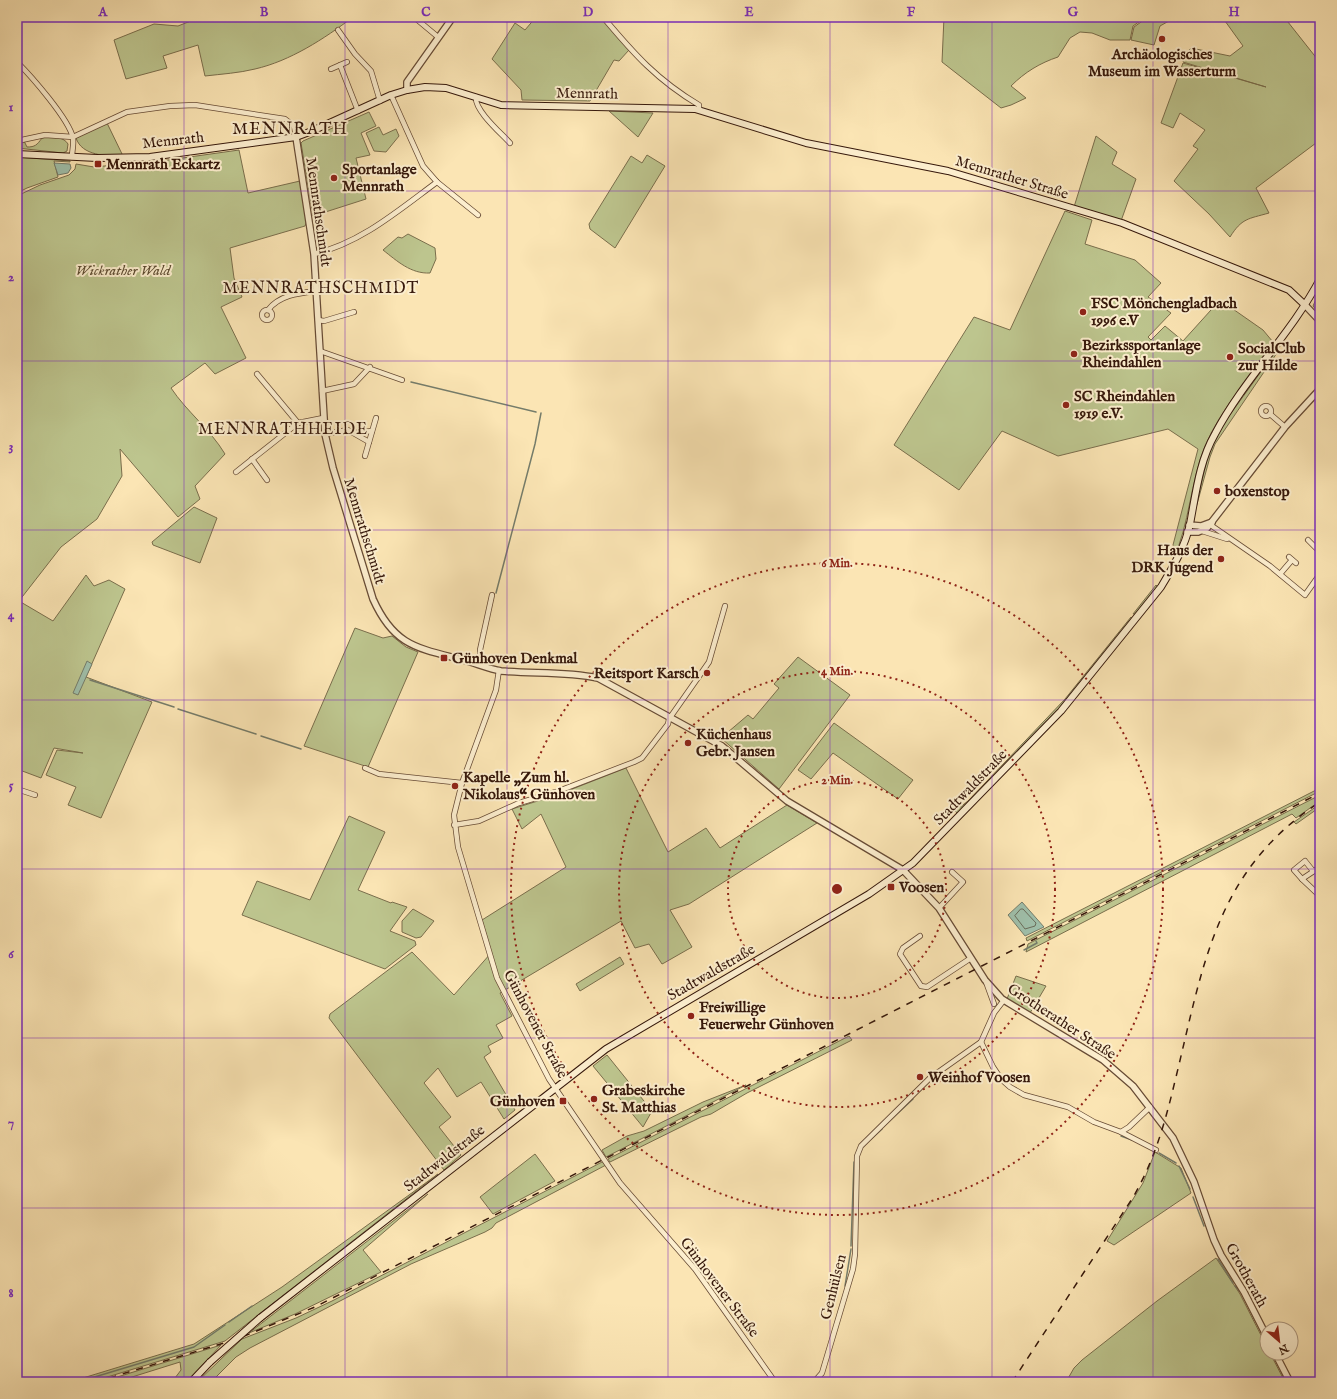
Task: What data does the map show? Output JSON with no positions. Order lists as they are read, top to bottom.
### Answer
{
  "streets": {
    "main road": ["Mennrath", "Mennrather Straße", "Stadtwaldstraße"],
    "street": [
      "Mennrathschmidt",
      "Grotherather Straße",
      "Günhovener Straße",
      "Grotherath",
      "Genhülsen"
    ]
  },
  "crossings": [
    ["Mennrath", "Mennrather Straße"],
    ["Mennrath", "Mennrathschmidt"],
    ["Mennrather Straße", "Stadtwaldstraße"],
    ["Mennrathschmidt", "Stadtwaldstraße"],
    ["Mennrathschmidt", "Günhovener Straße"],
    ["Stadtwaldstraße", "Günhovener Straße"],
    ["Grotherather Straße", "Grotherath"]
  ],
  "districts": ["MENNRATH", "MENNRATHSCHMIDT", "MENNRATHHEIDE"],
  "parks": ["Wickrather Wald"],
  "places": {
    "other": [
      "Archäologisches Museum im Wasserturm",
      "Sportanlage Mennrath",
      "FSC Mönchengladbach 1996 e.V",
      "Bezirkssportanlage Rheindahlen",
      "SocialClub zur Hilde",
      "SC Rheindahlen 1919 e.V.",
      "boxenstop",
      "Haus der DRK Jugend",
      "Reitsport Karsch",
      "Küchenhaus Gebr. Jansen",
      "Kapelle „Zum hl. Nikolaus“ Günhoven",
      "Freiwillige Feuerwehr Günhoven",
      "Weinhof Voosen",
      "Grabeskirche St. Matthias"
    ],
    "transit": [
      "Mennrath Eckartz",
      "Günhoven Denkmal",
      "Voosen",
      "Günhoven"
    ]
  },
  "north": "bottom right",
  "grid": {
    "columns": [
      "A",
      "B",
      "C",
      "D",
      "E",
      "F",
      "G",
      "H"
    ],
    "rows": [
      "1",
      "2",
      "3",
      "4",
      "5",
      "6",
      "7",
      "8"
    ]
  },
  "rings": ["6 Min.", "4 Min.", "2 Min."]
}
